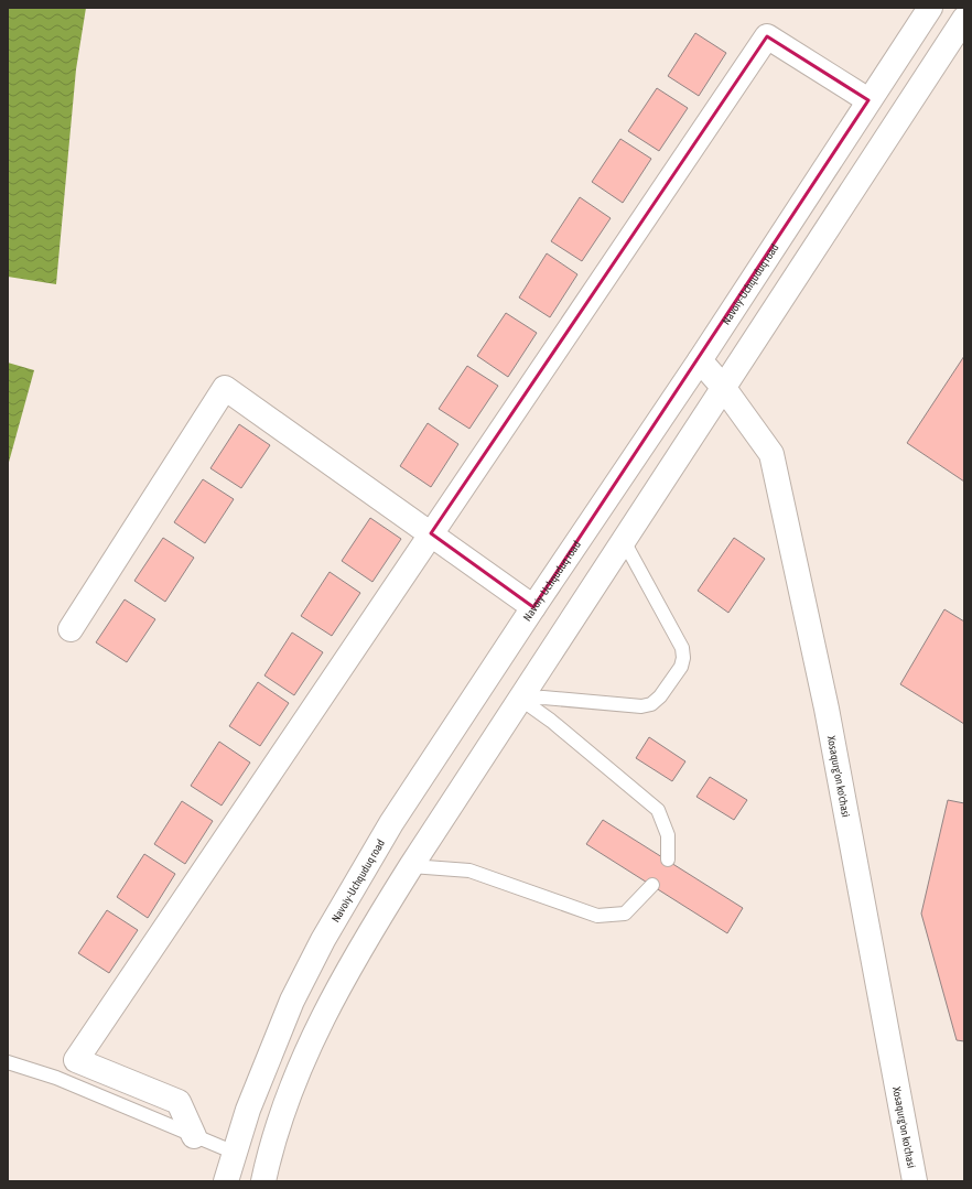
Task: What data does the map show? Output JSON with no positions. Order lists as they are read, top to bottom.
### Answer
{
  "streets": {
    "main road": ["Navoiy-Uchquduq road", "Xosaqurg'on ko'chasi"]
  },
  "crossings": [
    ["Navoiy-Uchquduq road", "Xosaqurg'on ko'chasi"]
  ]
}
